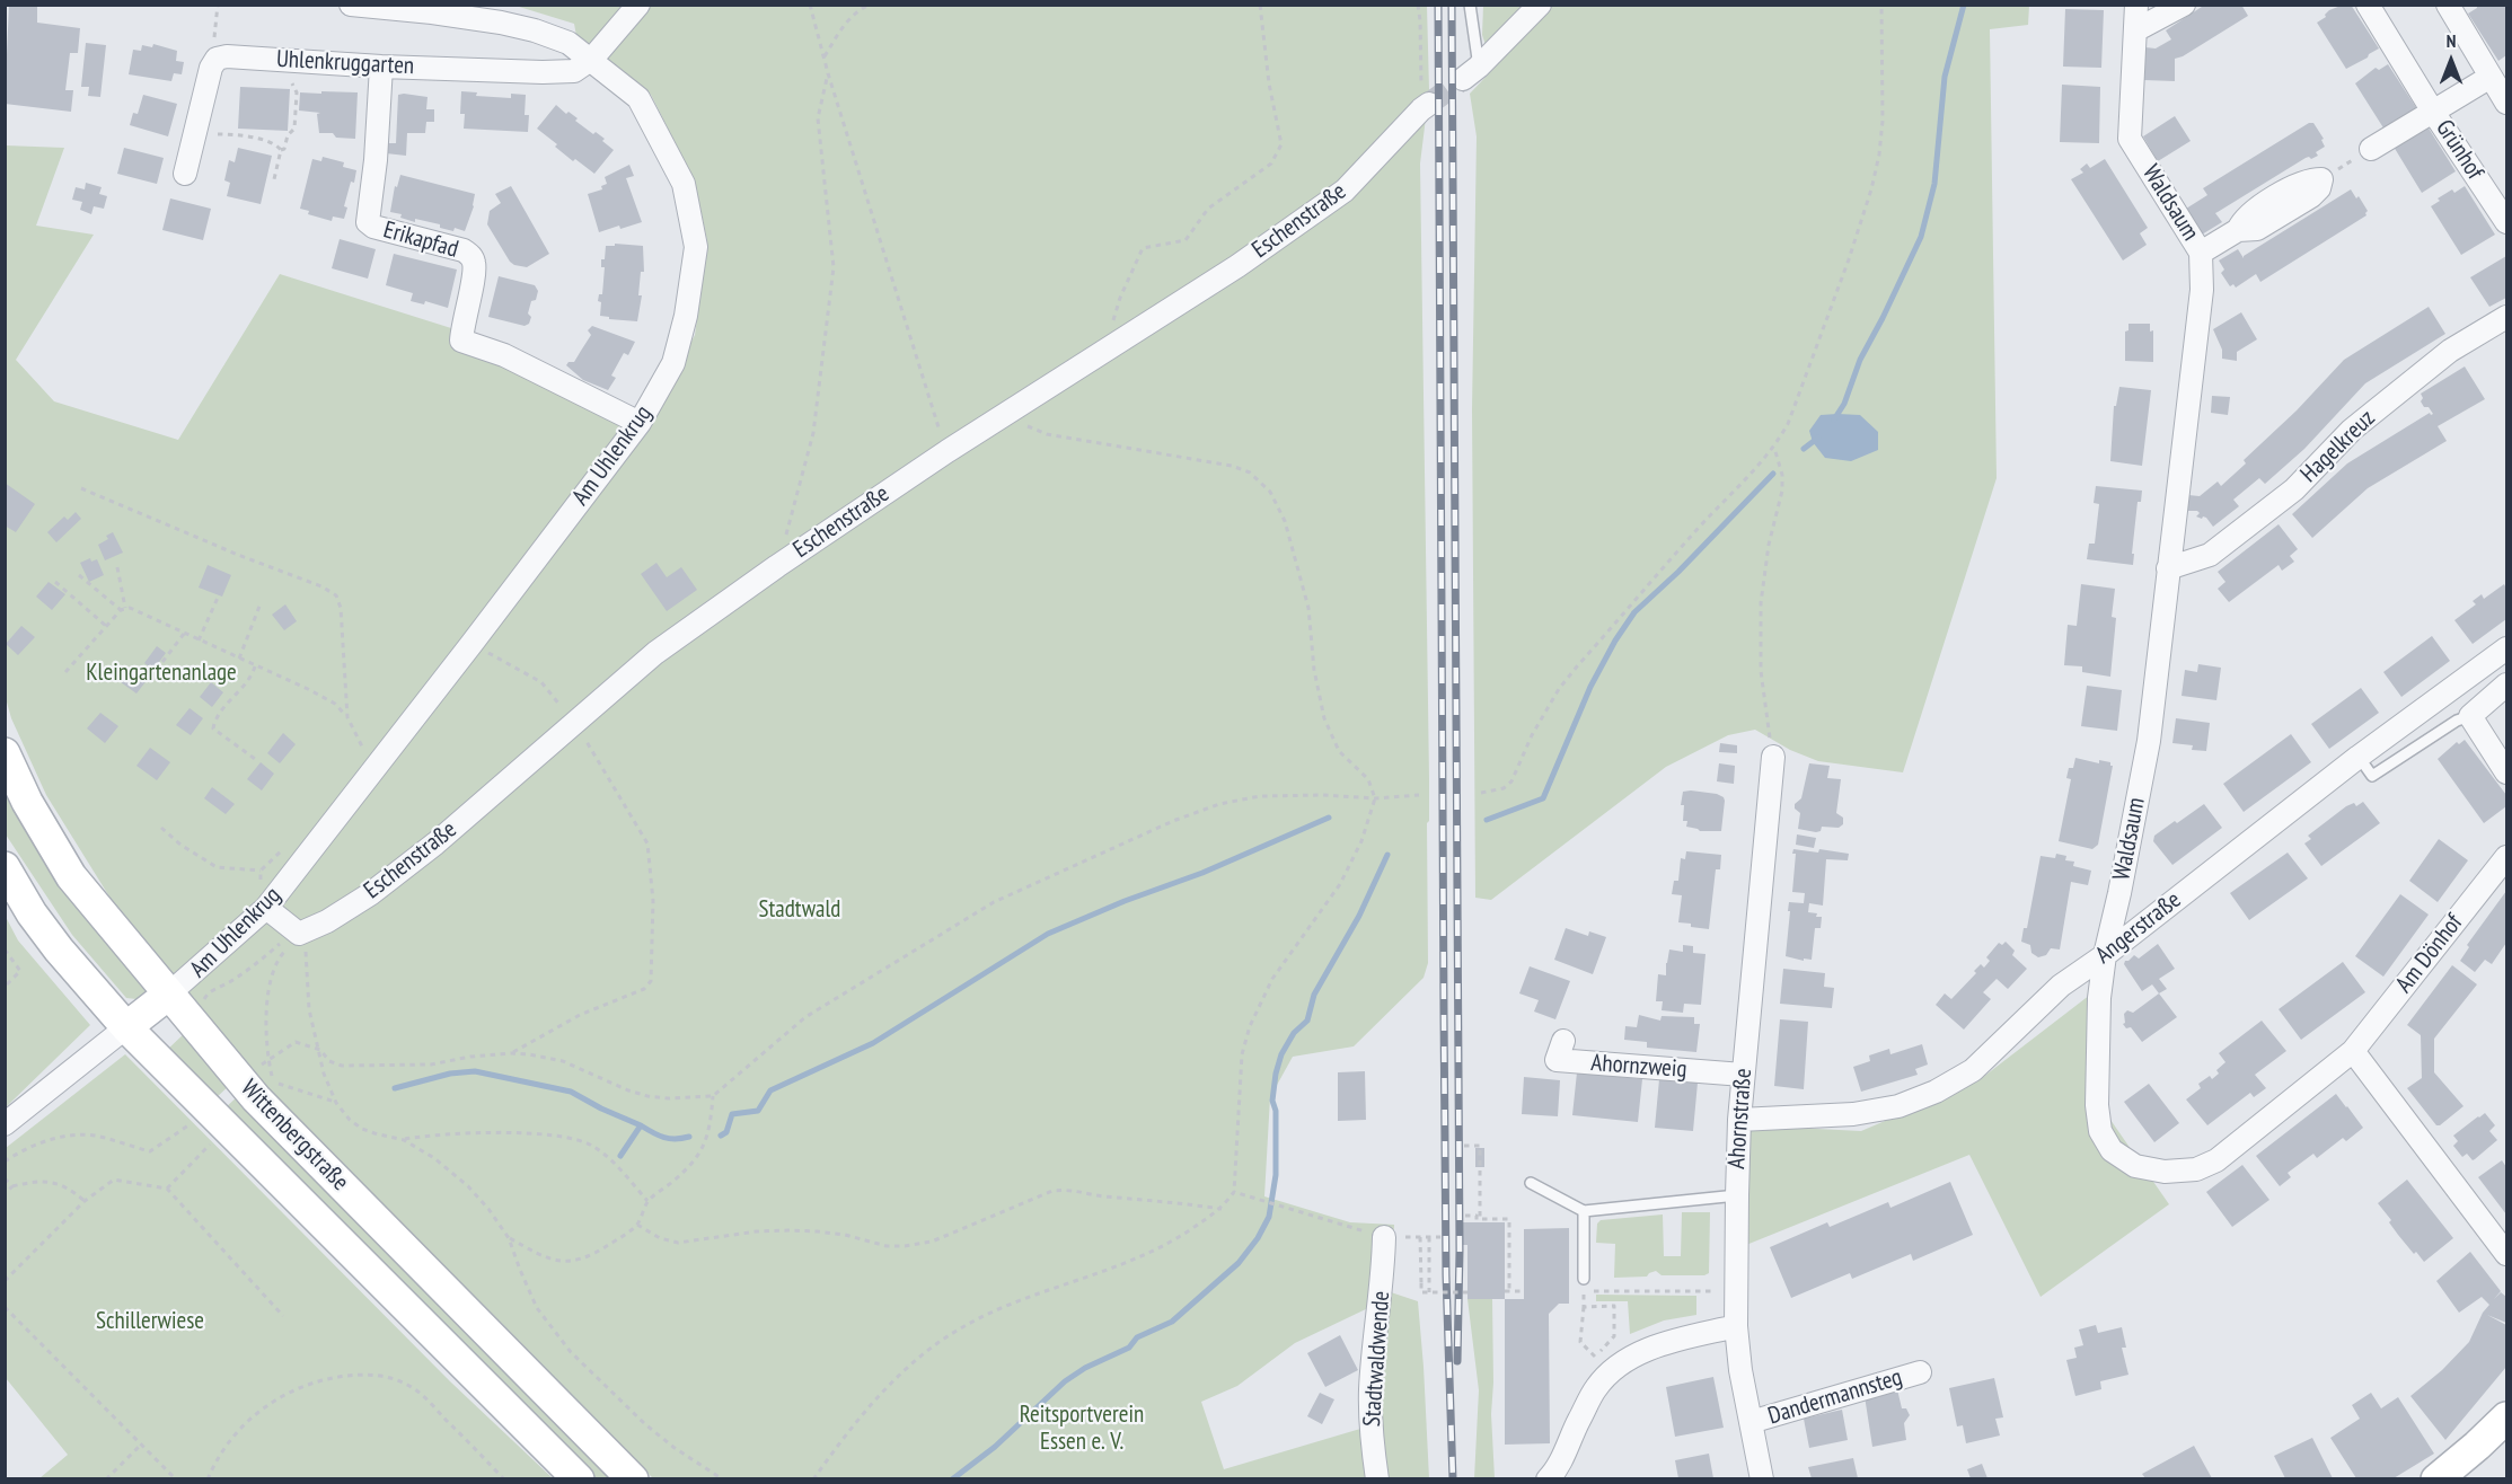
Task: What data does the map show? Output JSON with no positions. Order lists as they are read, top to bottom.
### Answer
{
  "streets": {
    "main road": ["Wittenbergstraße"],
    "street": [
      "Uhlenkruggarten",
      "Grünhof",
      "Waldsaum",
      "Eschenstraße",
      "Erikapfad",
      "Hagelkreuz",
      "Am Uhlenkrug",
      "Angerstraße",
      "Am Dönhof",
      "Ahornzweig",
      "Ahornstraße",
      "Stadtwaldwende",
      "Dandermannsteg"
    ]
  },
  "crossings": [
    ["Uhlenkruggarten", "Erikapfad"],
    ["Uhlenkruggarten", "Am Uhlenkrug"],
    ["Waldsaum", "Hagelkreuz"],
    ["Waldsaum", "Angerstraße"],
    ["Waldsaum", "Am Dönhof"],
    ["Erikapfad", "Am Uhlenkrug"],
    ["Am Uhlenkrug", "Wittenbergstraße"],
    ["Angerstraße", "Ahornstraße"],
    ["Ahornzweig", "Ahornstraße"],
    ["Ahornstraße", "Dandermannsteg"]
  ],
  "parks": [
    "Kleingartenanlage",
    "Stadtwald",
    "Schillerwiese",
    "Reitsportverein Essen e. V."
  ],
  "north": "top"
}
